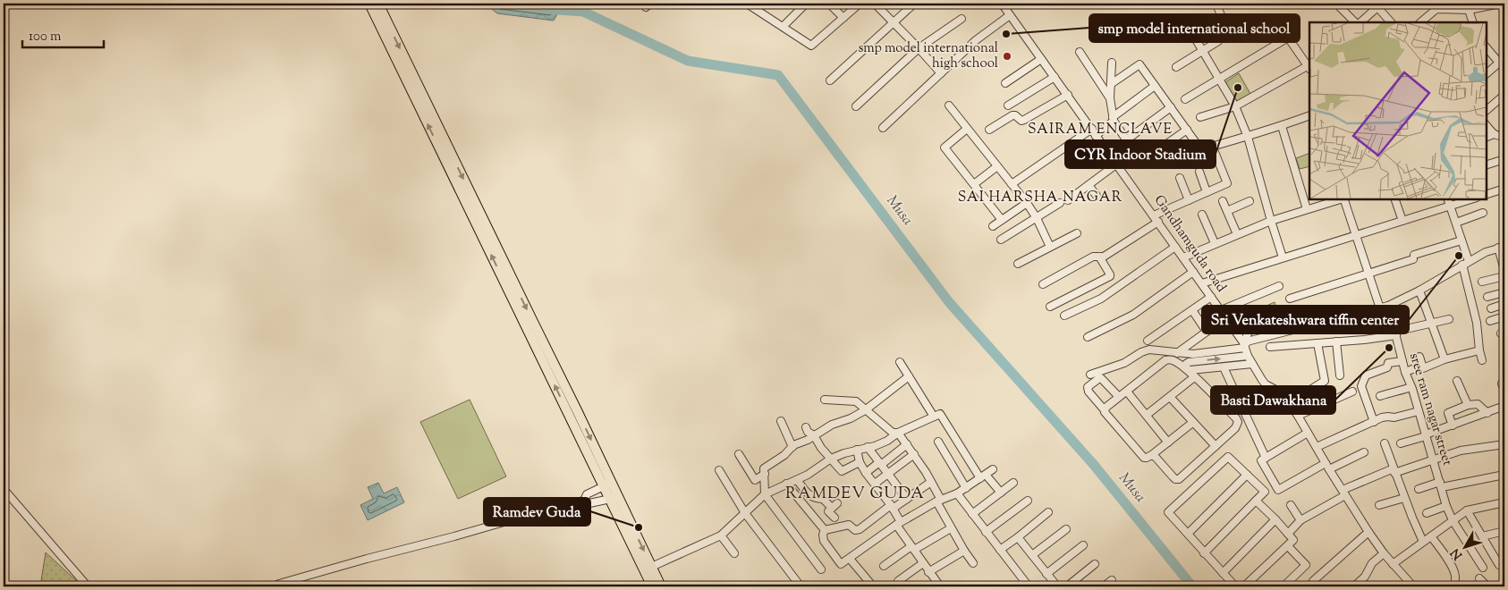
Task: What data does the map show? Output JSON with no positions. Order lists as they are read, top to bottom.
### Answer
{
  "streets": {
    "street": ["Gandhamguda road", "sree ram nagar street"]
  },
  "districts": ["SAIRAM ENCLAVE", "SAI HARSHA NAGAR", "RAMDEV GUDA"],
  "water": ["Musa"],
  "places": [
    "smp model international school",
    "smp model international high school",
    "CYR Indoor Stadium",
    "Sri Venkateshwara tiffin center",
    "Basti Dawakhana",
    "Ramdev Guda"
  ],
  "scale_bar": "100 m",
  "north": "bottom left"
}
